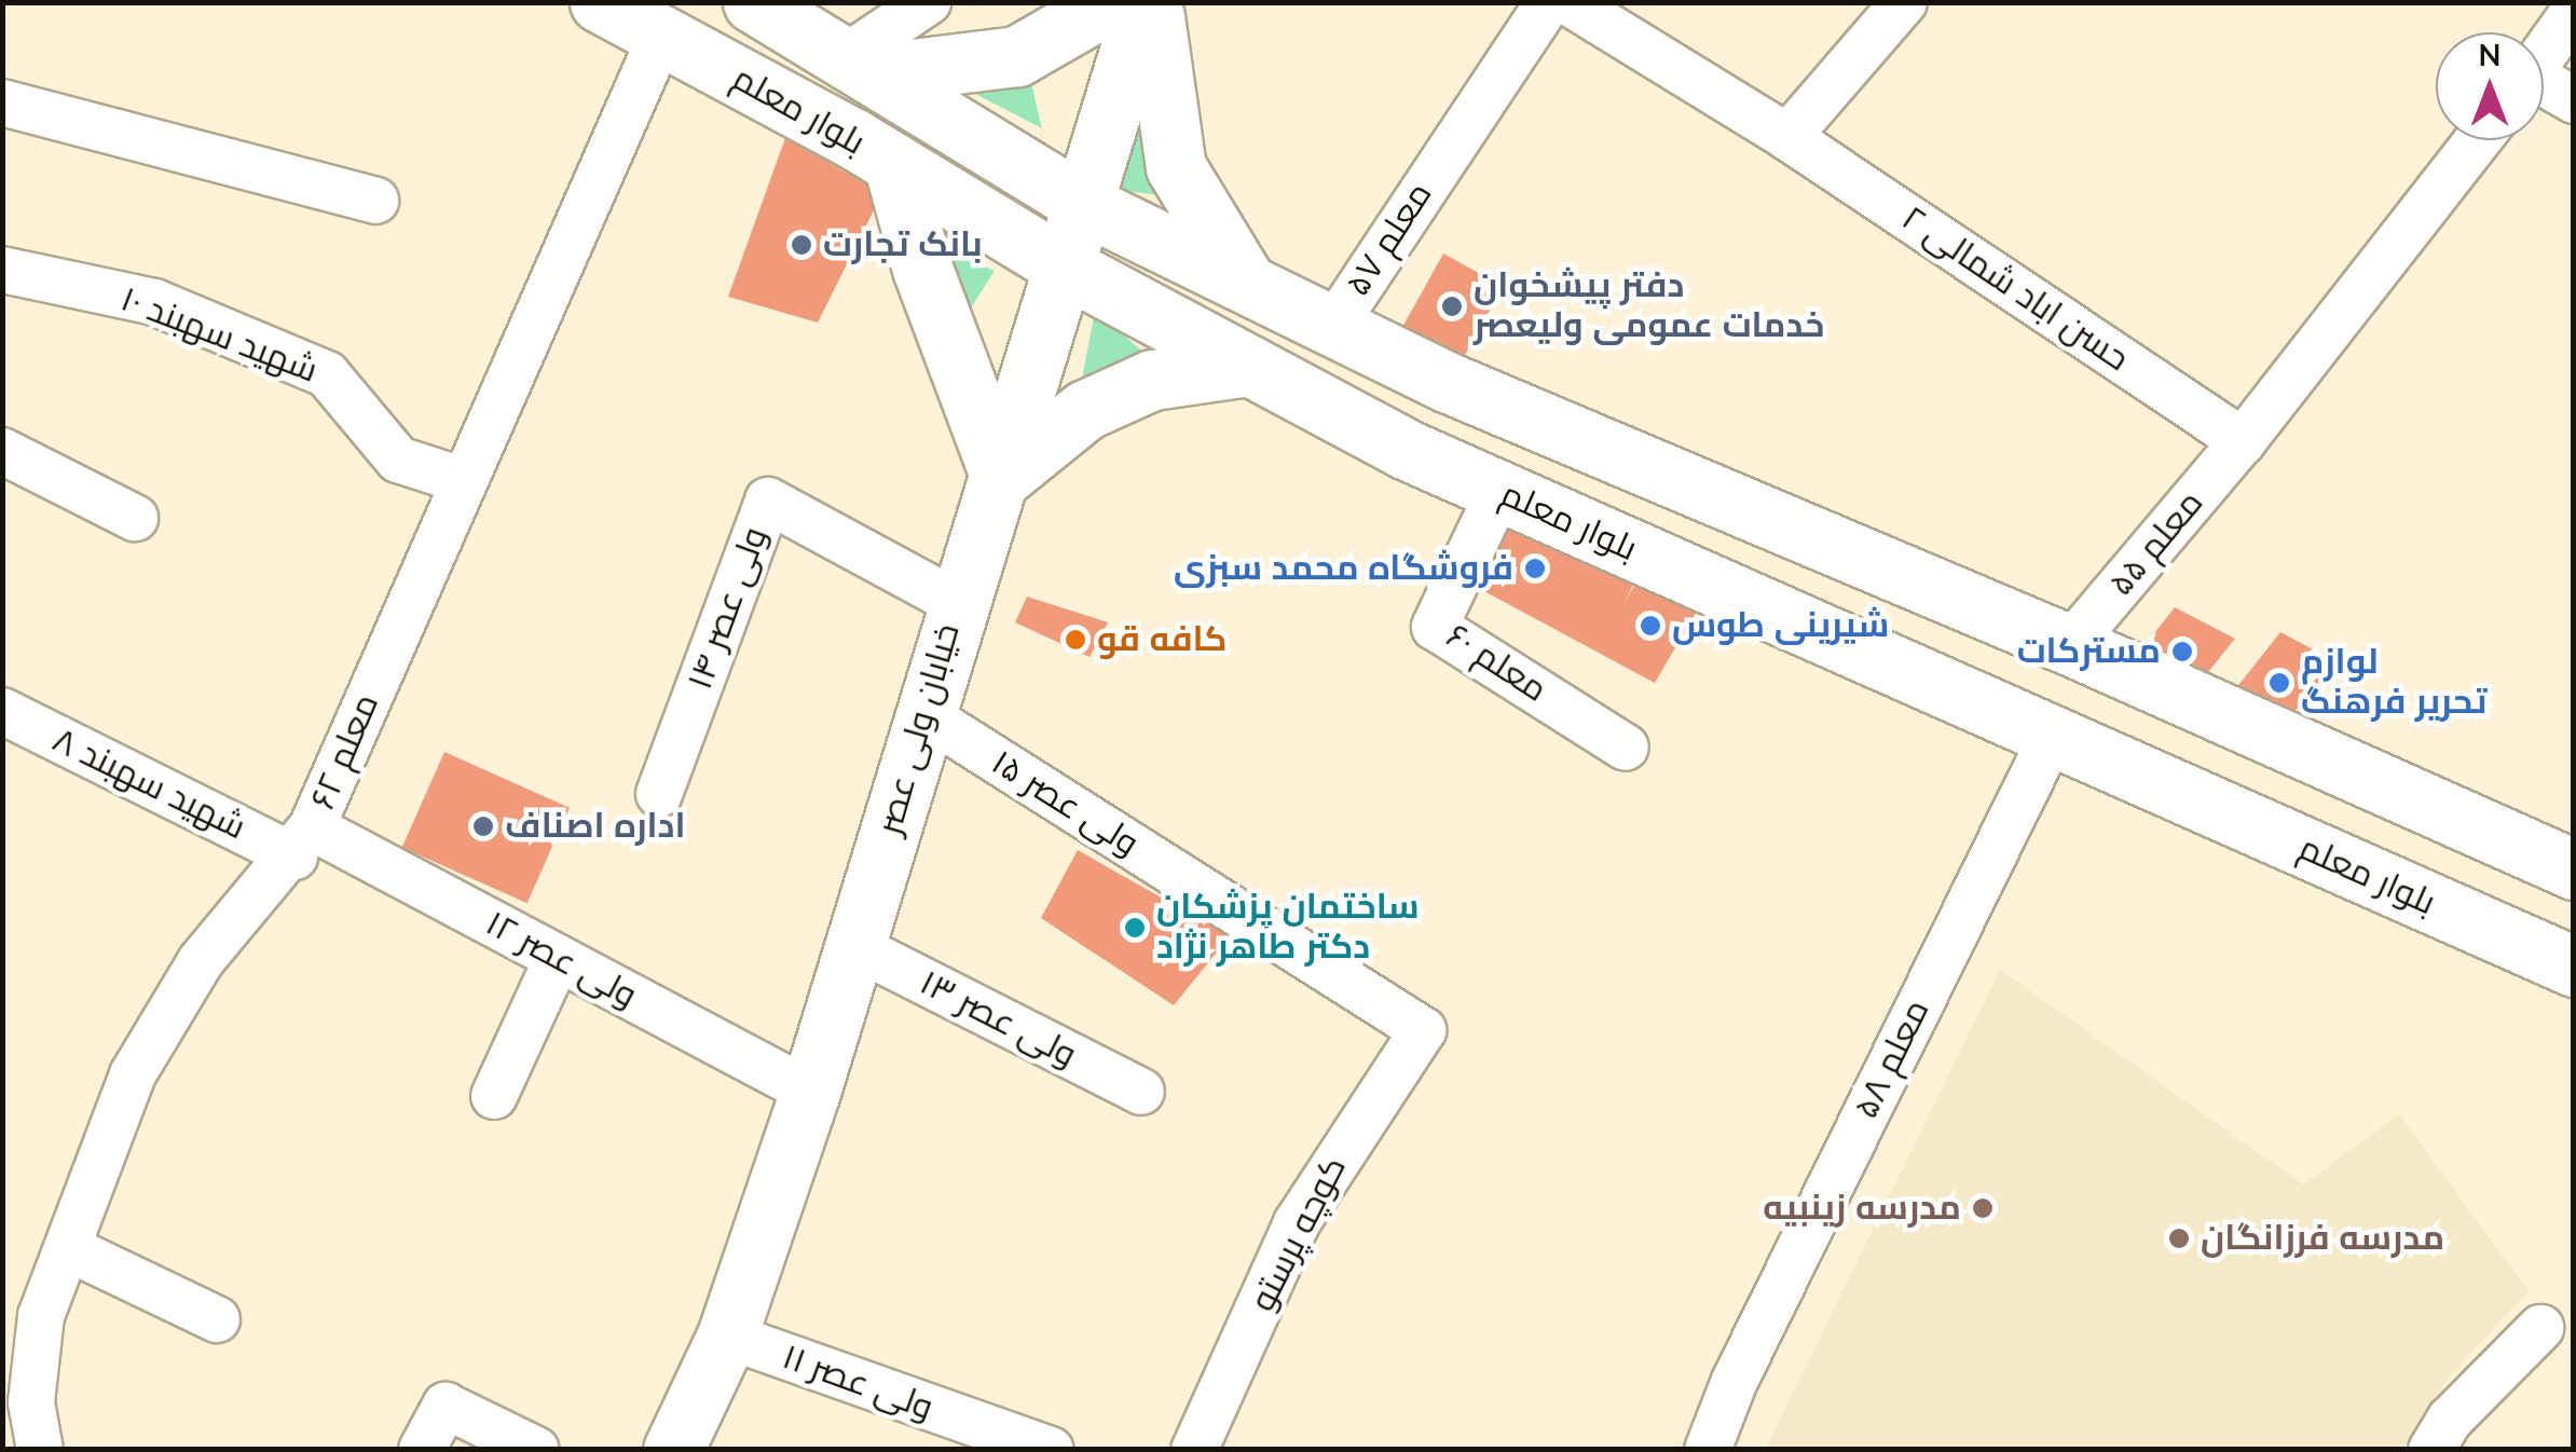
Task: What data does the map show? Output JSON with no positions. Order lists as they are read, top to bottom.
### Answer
{
  "streets": {
    "main road": ["بلوار معلم", "خیابان ولی عصر"],
    "street": [
      "معلم ۵۷",
      "حسن اباد شمالی ۲",
      "شهید سهبند ۱۰",
      "معلم ۵۵",
      "ولی عصر ۱۴",
      "معلم ۶۰",
      "معلم ۶۲",
      "شهید سهبند ۸",
      "ولی عصر ۱۵",
      "ولی عصر ۱۲",
      "ولی عصر ۱۳",
      "معلم ۵۸",
      "کوچه پرستو",
      "ولی عصر ۱۱"
    ]
  },
  "crossings": [
    ["بلوار معلم", "معلم ۵۷"],
    ["بلوار معلم", "معلم ۵۵"],
    ["بلوار معلم", "معلم ۶۰"],
    ["بلوار معلم", "خیابان ولی عصر"],
    ["بلوار معلم", "معلم ۶۲"],
    ["بلوار معلم", "معلم ۵۸"],
    ["حسن اباد شمالی ۲", "معلم ۵۵"],
    ["شهید سهبند ۱۰", "معلم ۶۲"],
    ["ولی عصر ۱۴", "خیابان ولی عصر"],
    ["خیابان ولی عصر", "ولی عصر ۱۵"],
    ["خیابان ولی عصر", "ولی عصر ۱۲"],
    ["خیابان ولی عصر", "ولی عصر ۱۳"],
    ["خیابان ولی عصر", "ولی عصر ۱۱"],
    ["معلم ۶۲", "شهید سهبند ۸"],
    ["معلم ۶۲", "ولی عصر ۱۲"],
    ["شهید سهبند ۸", "ولی عصر ۱۲"],
    ["ولی عصر ۱۵", "کوچه پرستو"]
  ],
  "places": [
    "بانک تجارت",
    "دفتر پیشخوان خدمات عمومی ولیعصر",
    "فروشگاه محمد سبزی",
    "شیرینی طوس",
    "کافه قو",
    "مسترکات",
    "لوازم تحریر فرهنگ",
    "اداره اصناف",
    "ساختمان پزشکان دکتر طاهر نژاد",
    "مدرسه زینبیه",
    "مدرسه فرزانگان"
  ],
  "north": "top"
}
